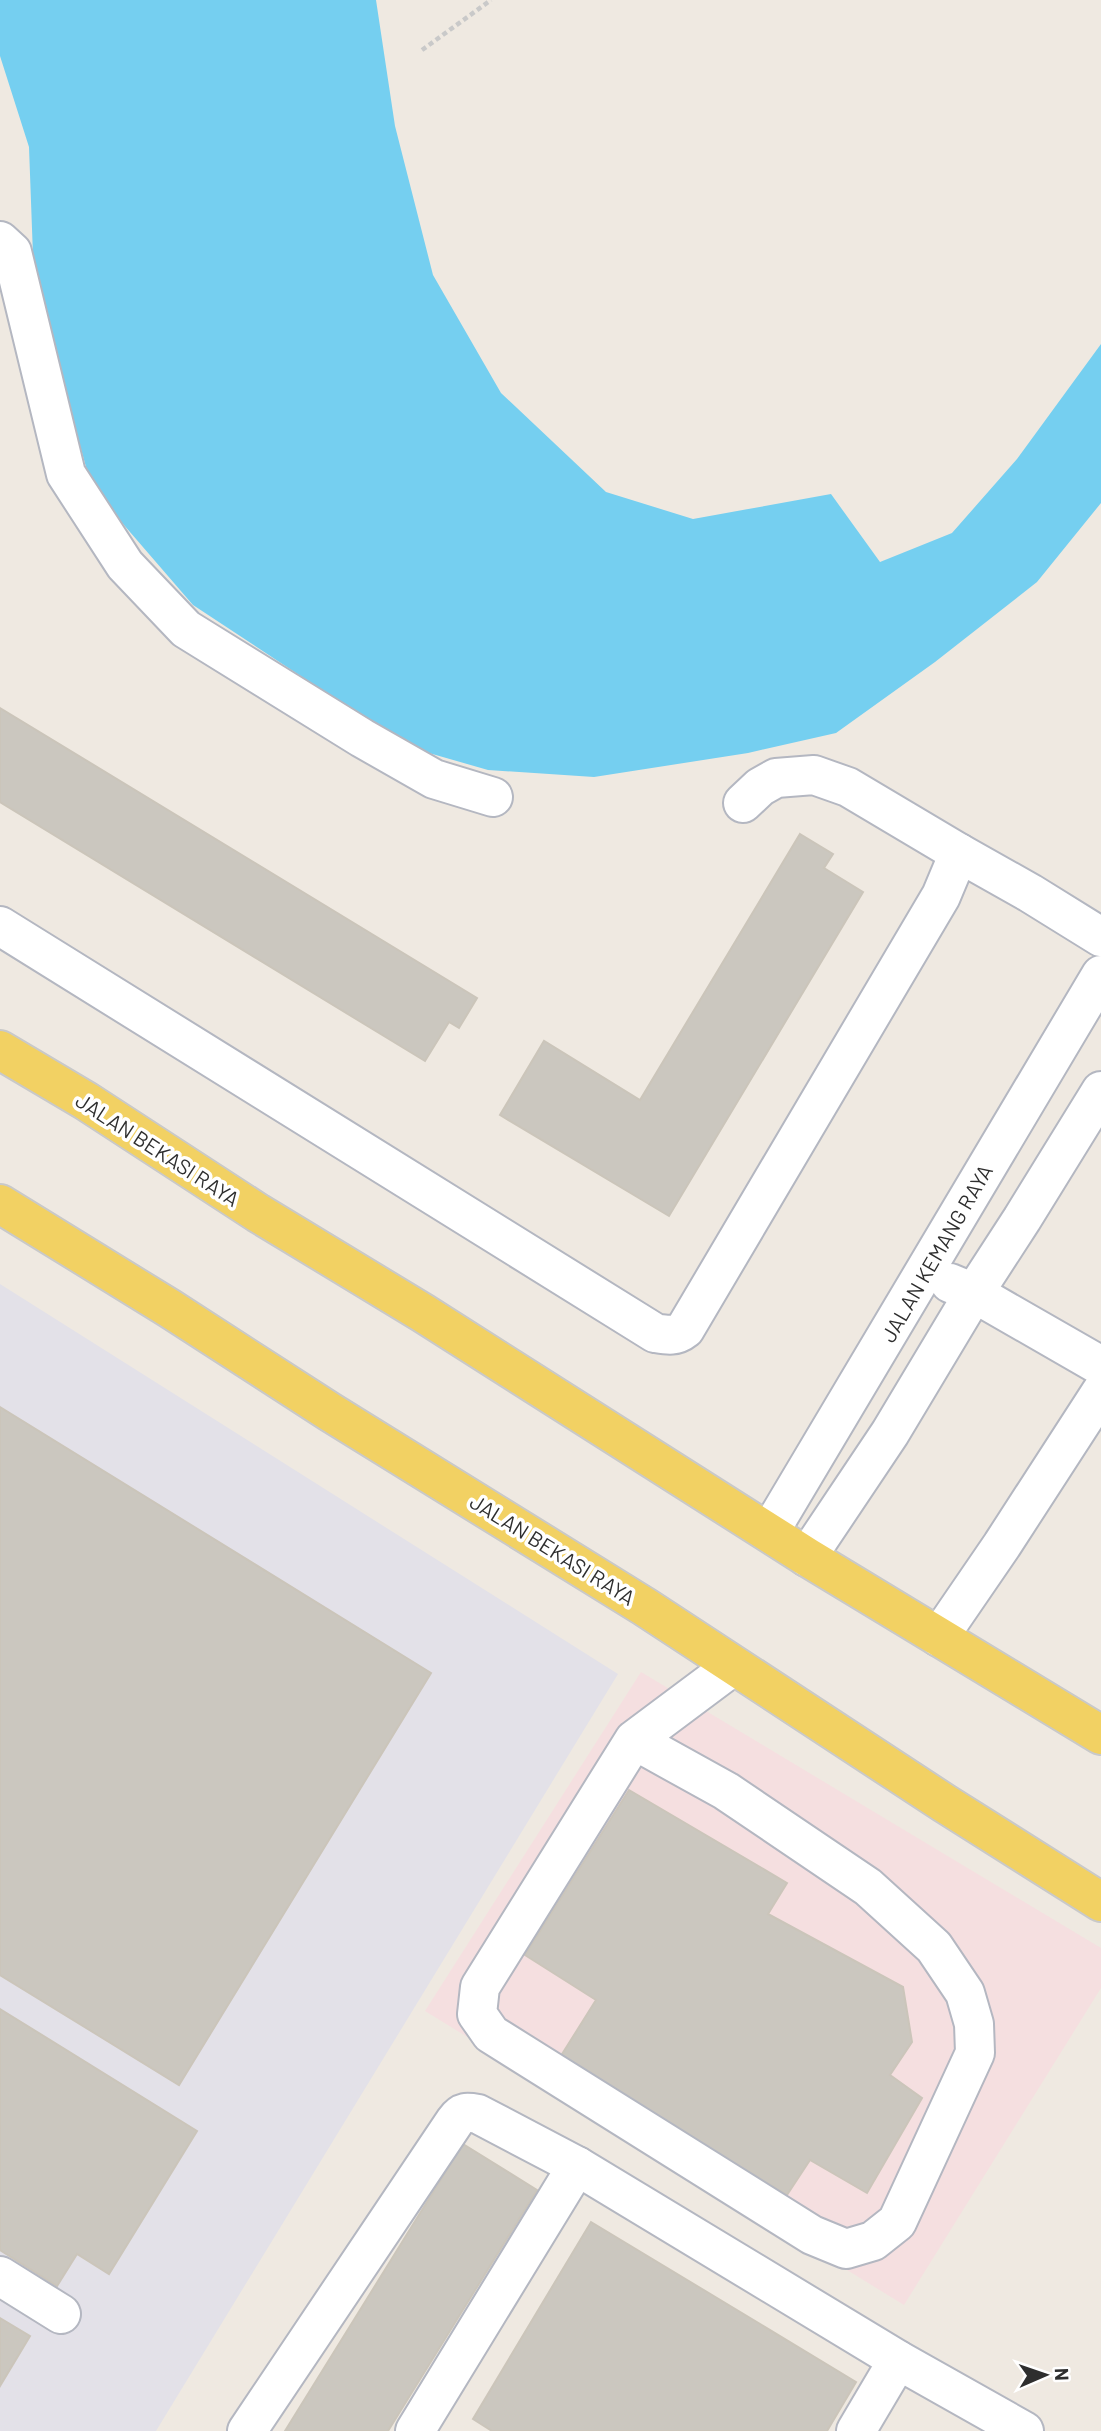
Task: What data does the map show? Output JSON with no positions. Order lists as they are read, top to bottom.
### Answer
{
  "streets": {
    "main road": ["JALAN BEKASI RAYA"],
    "street": ["JALAN KEMANG RAYA"]
  },
  "crossings": [
    ["JALAN BEKASI RAYA", "JALAN KEMANG RAYA"]
  ],
  "north": "right"
}
